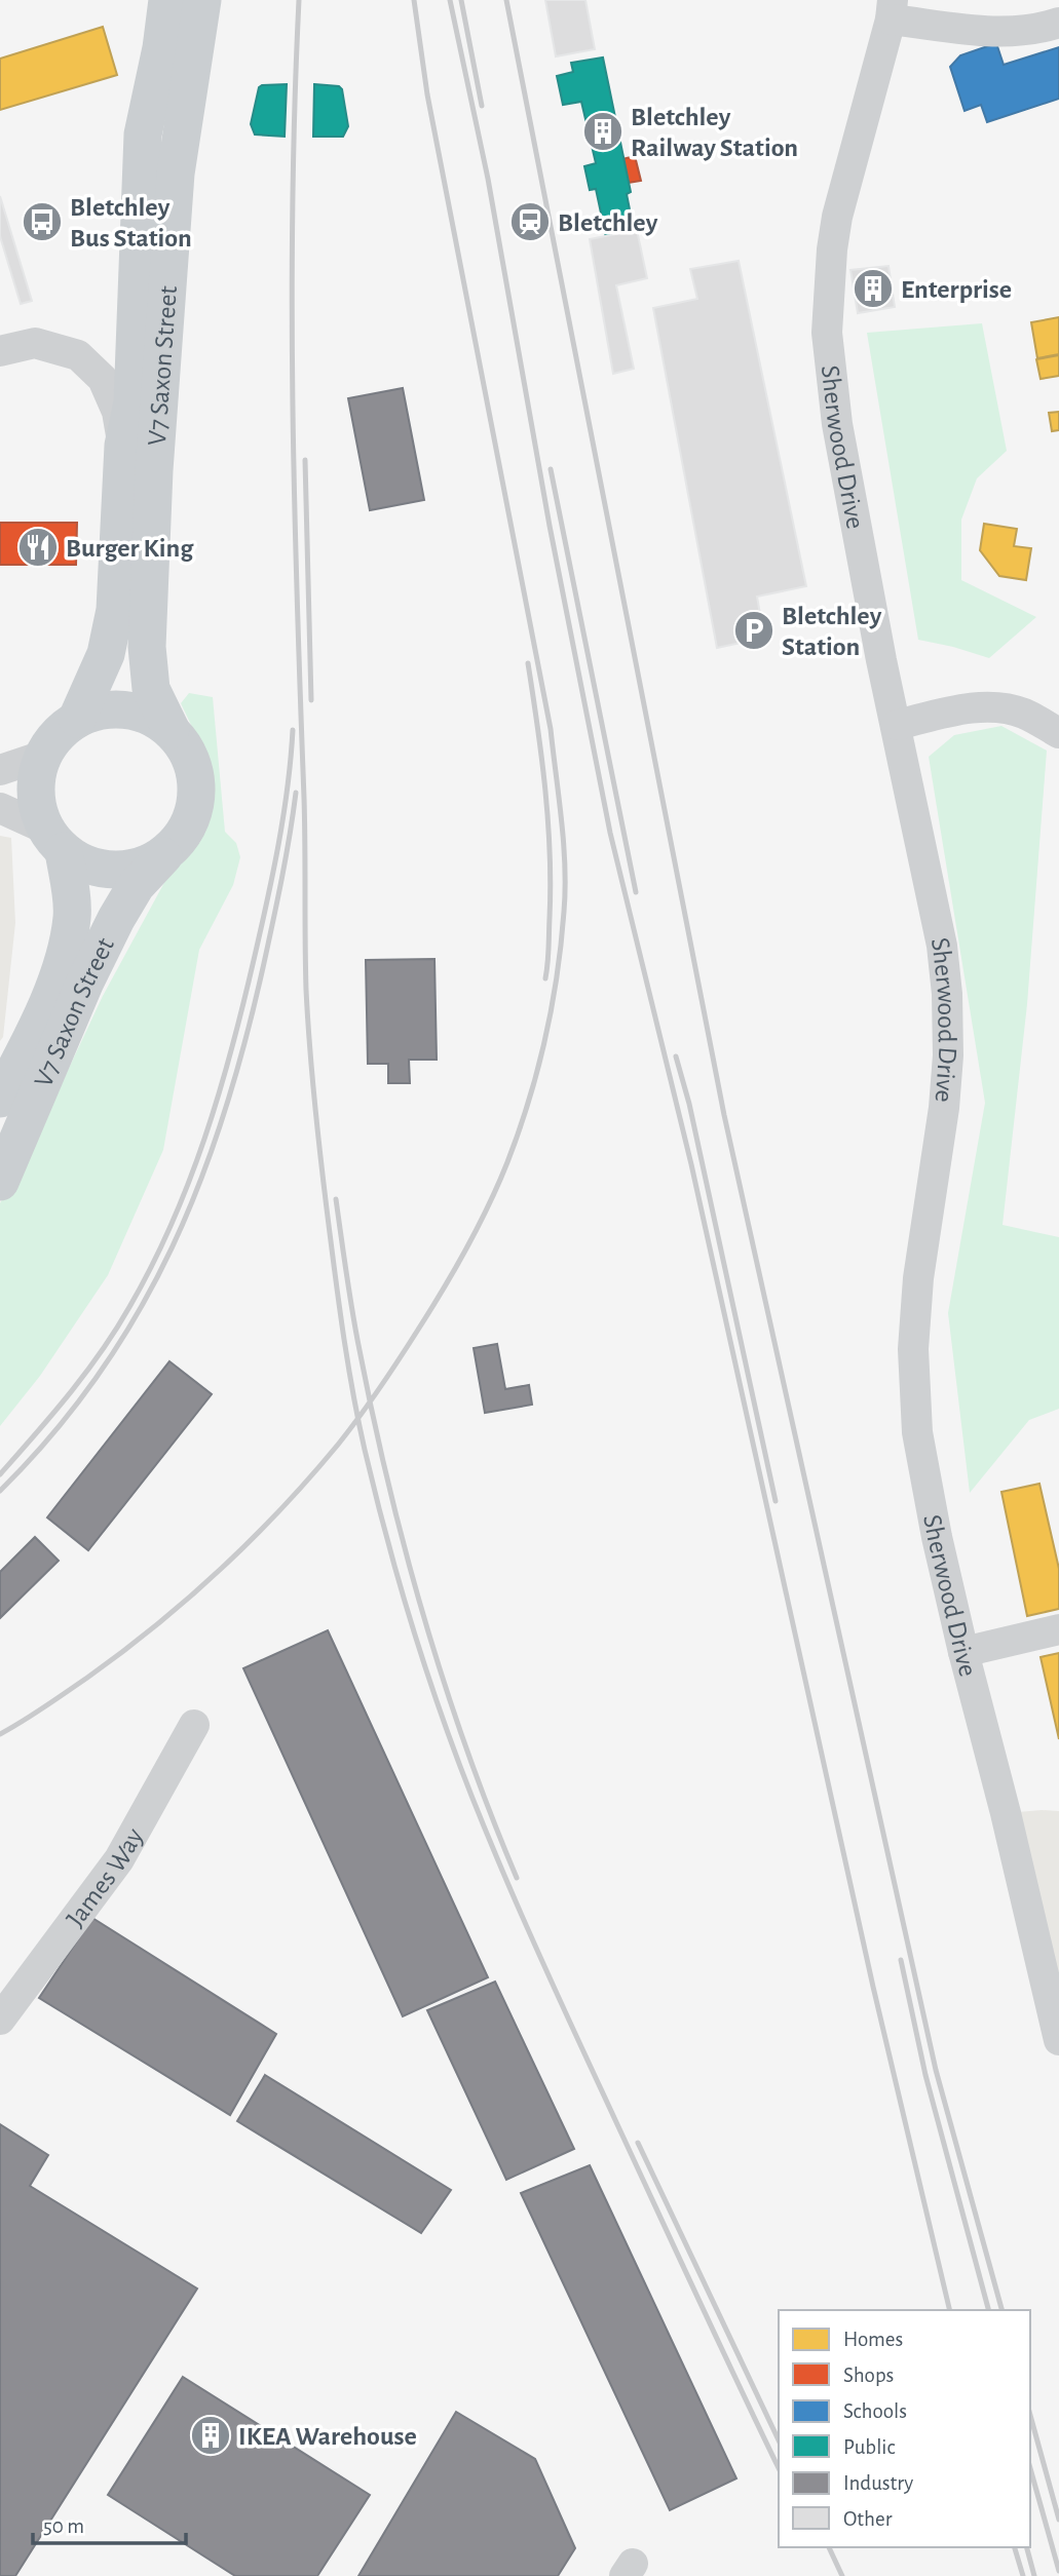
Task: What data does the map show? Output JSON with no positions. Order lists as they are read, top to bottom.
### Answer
{
  "streets": {
    "main road": ["V7 Saxon Street"],
    "street": ["Sherwood Drive", "James Way"]
  },
  "places": {
    "building": ["Bletchley Railway Station", "Enterprise", "IKEA Warehouse"],
    "bus stop": ["Bletchley Bus Station"],
    "station": ["Bletchley"],
    "restaurant": ["Burger King"],
    "parking": ["Bletchley Station"]
  },
  "legend": [
    "Homes",
    "Shops",
    "Schools",
    "Public",
    "Industry",
    "Other"
  ],
  "scale_bar": "50 m"
}
